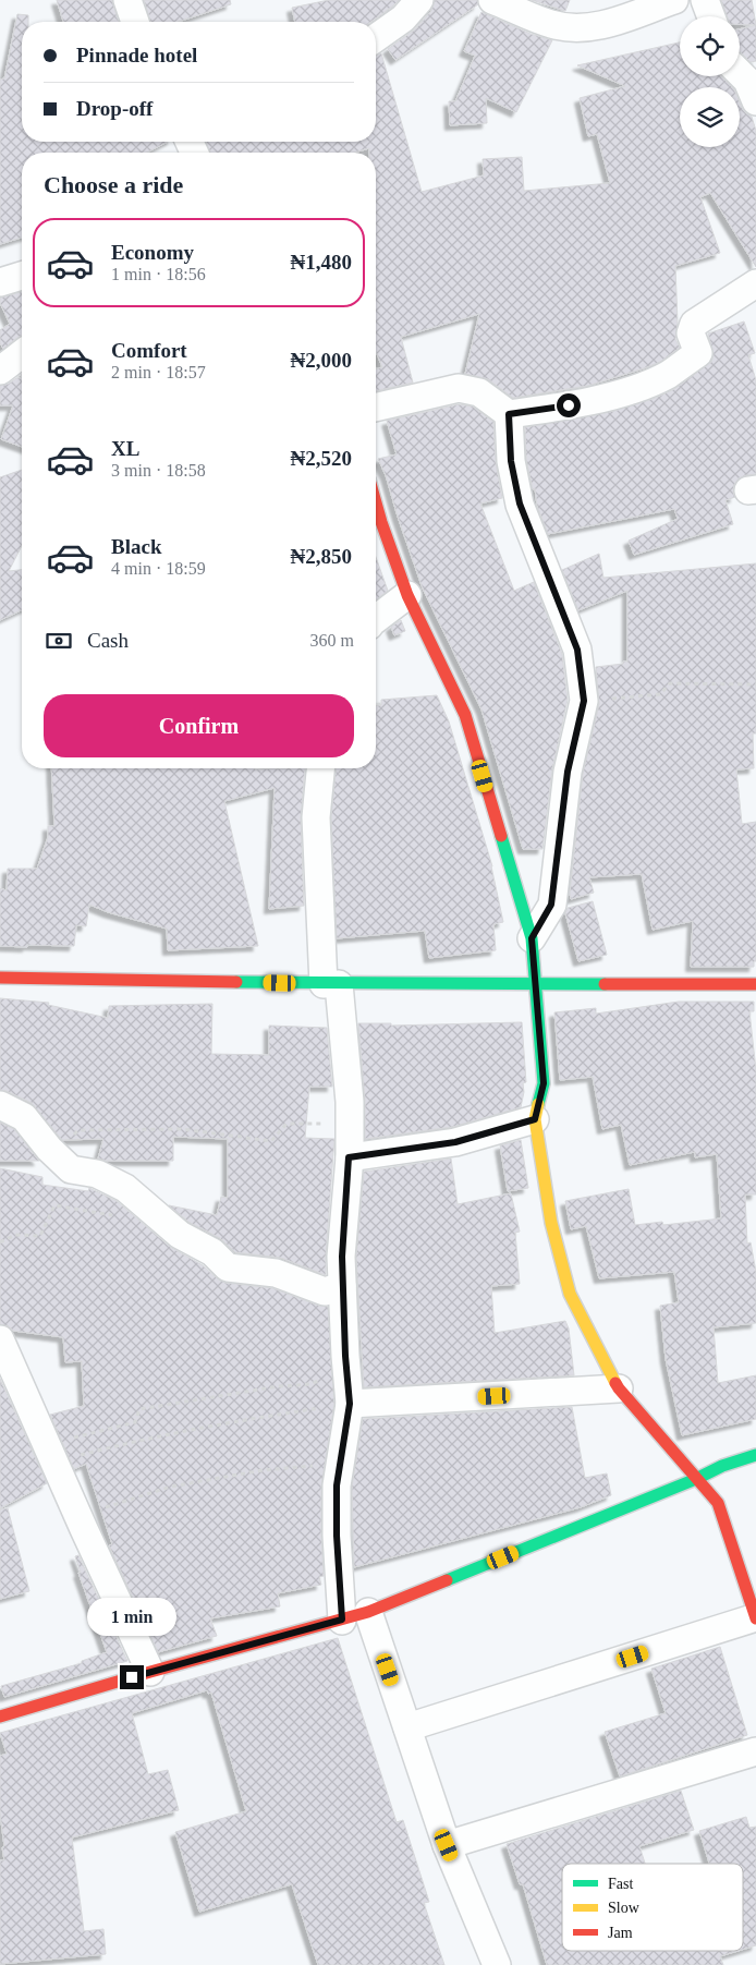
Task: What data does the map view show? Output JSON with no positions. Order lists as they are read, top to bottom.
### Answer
{
  "legend": ["Fast", "Slow", "Jam"],
  "page": {
    "banner": ["Pinnade hotel", "Drop-off"],
    "heading": "Choose a ride",
    "list": [
      {
        "name": "Economy",
        "note": "1 min · 18:56",
        "value": "₦1,480"
      },
      {
        "name": "Comfort",
        "note": "2 min · 18:57",
        "value": "₦2,000"
      },
      {
        "name": "XL",
        "note": "3 min · 18:58",
        "value": "₦2,520"
      },
      {
        "name": "Black",
        "note": "4 min · 18:59",
        "value": "₦2,850"
      }
    ],
    "pay": ["Cash", "360 m"],
    "buttons": "Confirm",
    "bubble": "1 min"
  }
}
